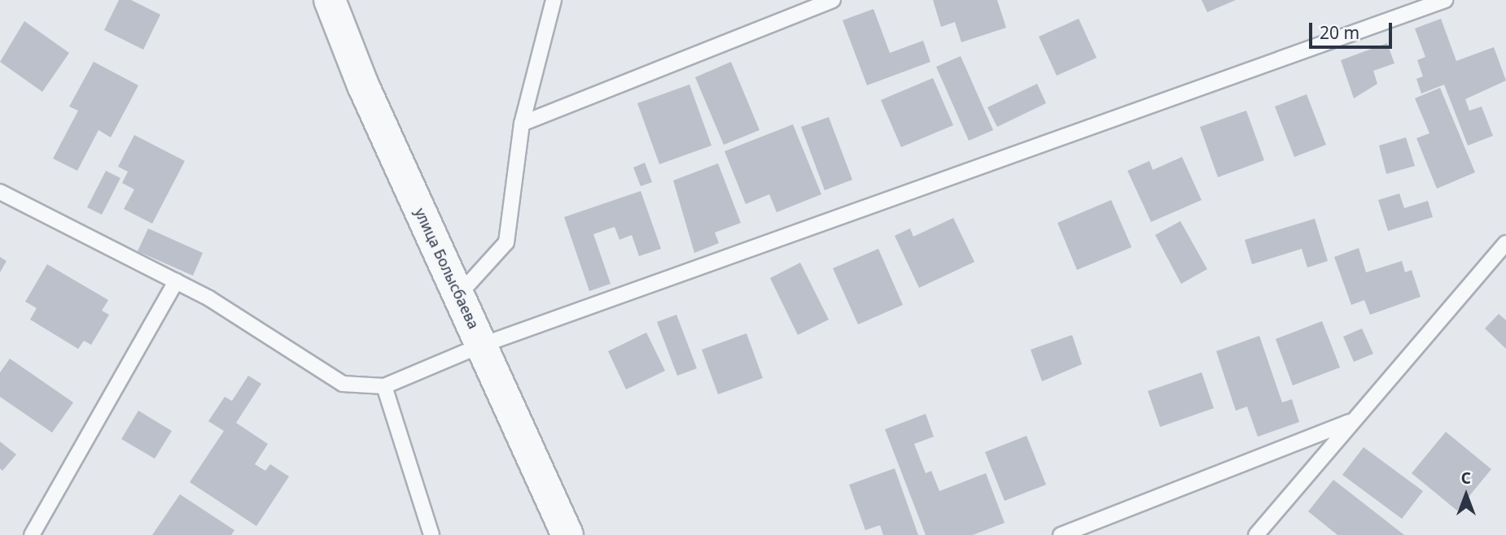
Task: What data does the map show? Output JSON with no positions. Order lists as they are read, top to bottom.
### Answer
{
  "streets": {
    "street": ["улица Болысбаева"]
  },
  "scale_bar": "20 m",
  "north": "top"
}
